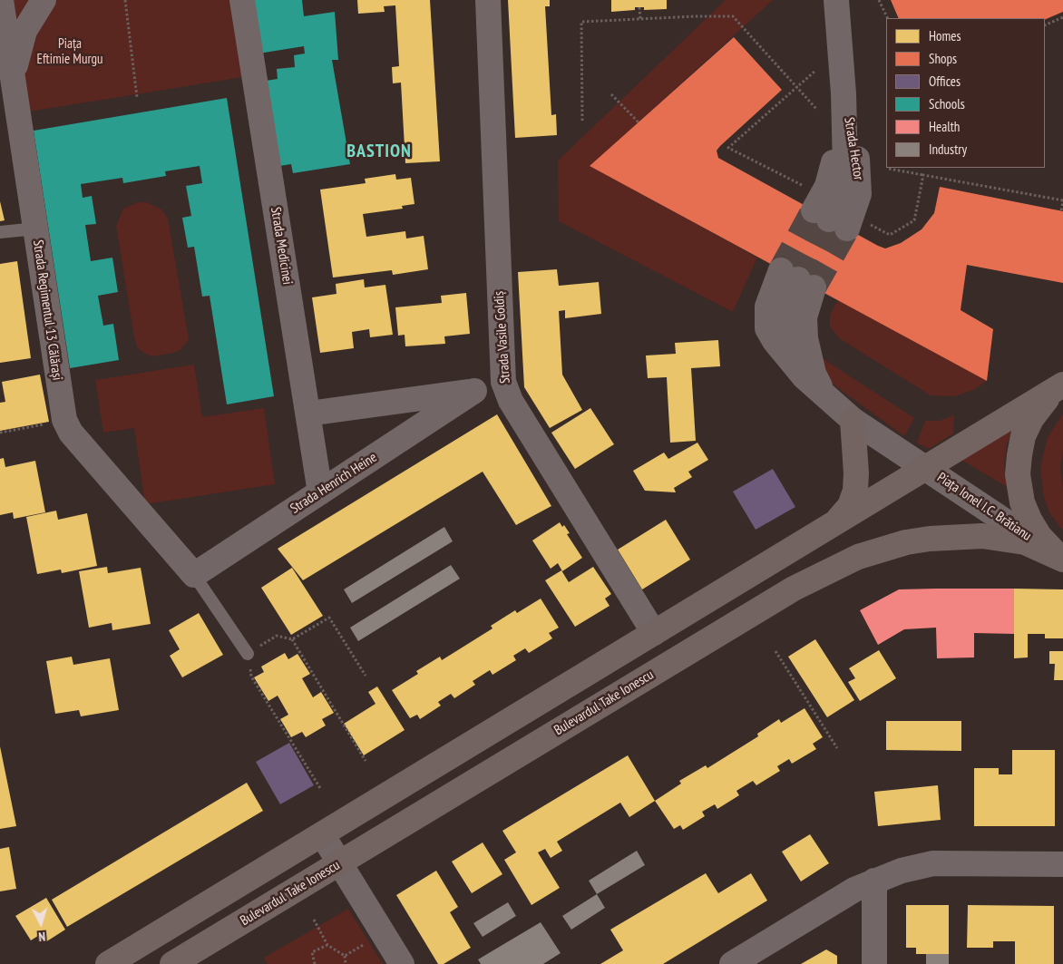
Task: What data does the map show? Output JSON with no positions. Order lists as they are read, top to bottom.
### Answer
{
  "streets": {
    "main road": ["Piața Ionel I.C. Brătianu", "Bulevardul Take Ionescu"],
    "street": [
      "Strada Hector",
      "Strada Medicinei",
      "Strada Regimentul 13 Călărași",
      "Strada Vasile Goldiș",
      "Strada Henrich Heine"
    ]
  },
  "crossings": [
    ["Strada Medicinei", "Strada Henrich Heine"],
    ["Strada Regimentul 13 Călărași", "Strada Henrich Heine"],
    ["Piața Ionel I.C. Brătianu", "Bulevardul Take Ionescu"]
  ],
  "districts": ["BASTION"],
  "parks": ["Piața Eftimie Murgu"],
  "legend": [
    "Homes",
    "Shops",
    "Offices",
    "Schools",
    "Health",
    "Industry"
  ],
  "north": "bottom"
}
